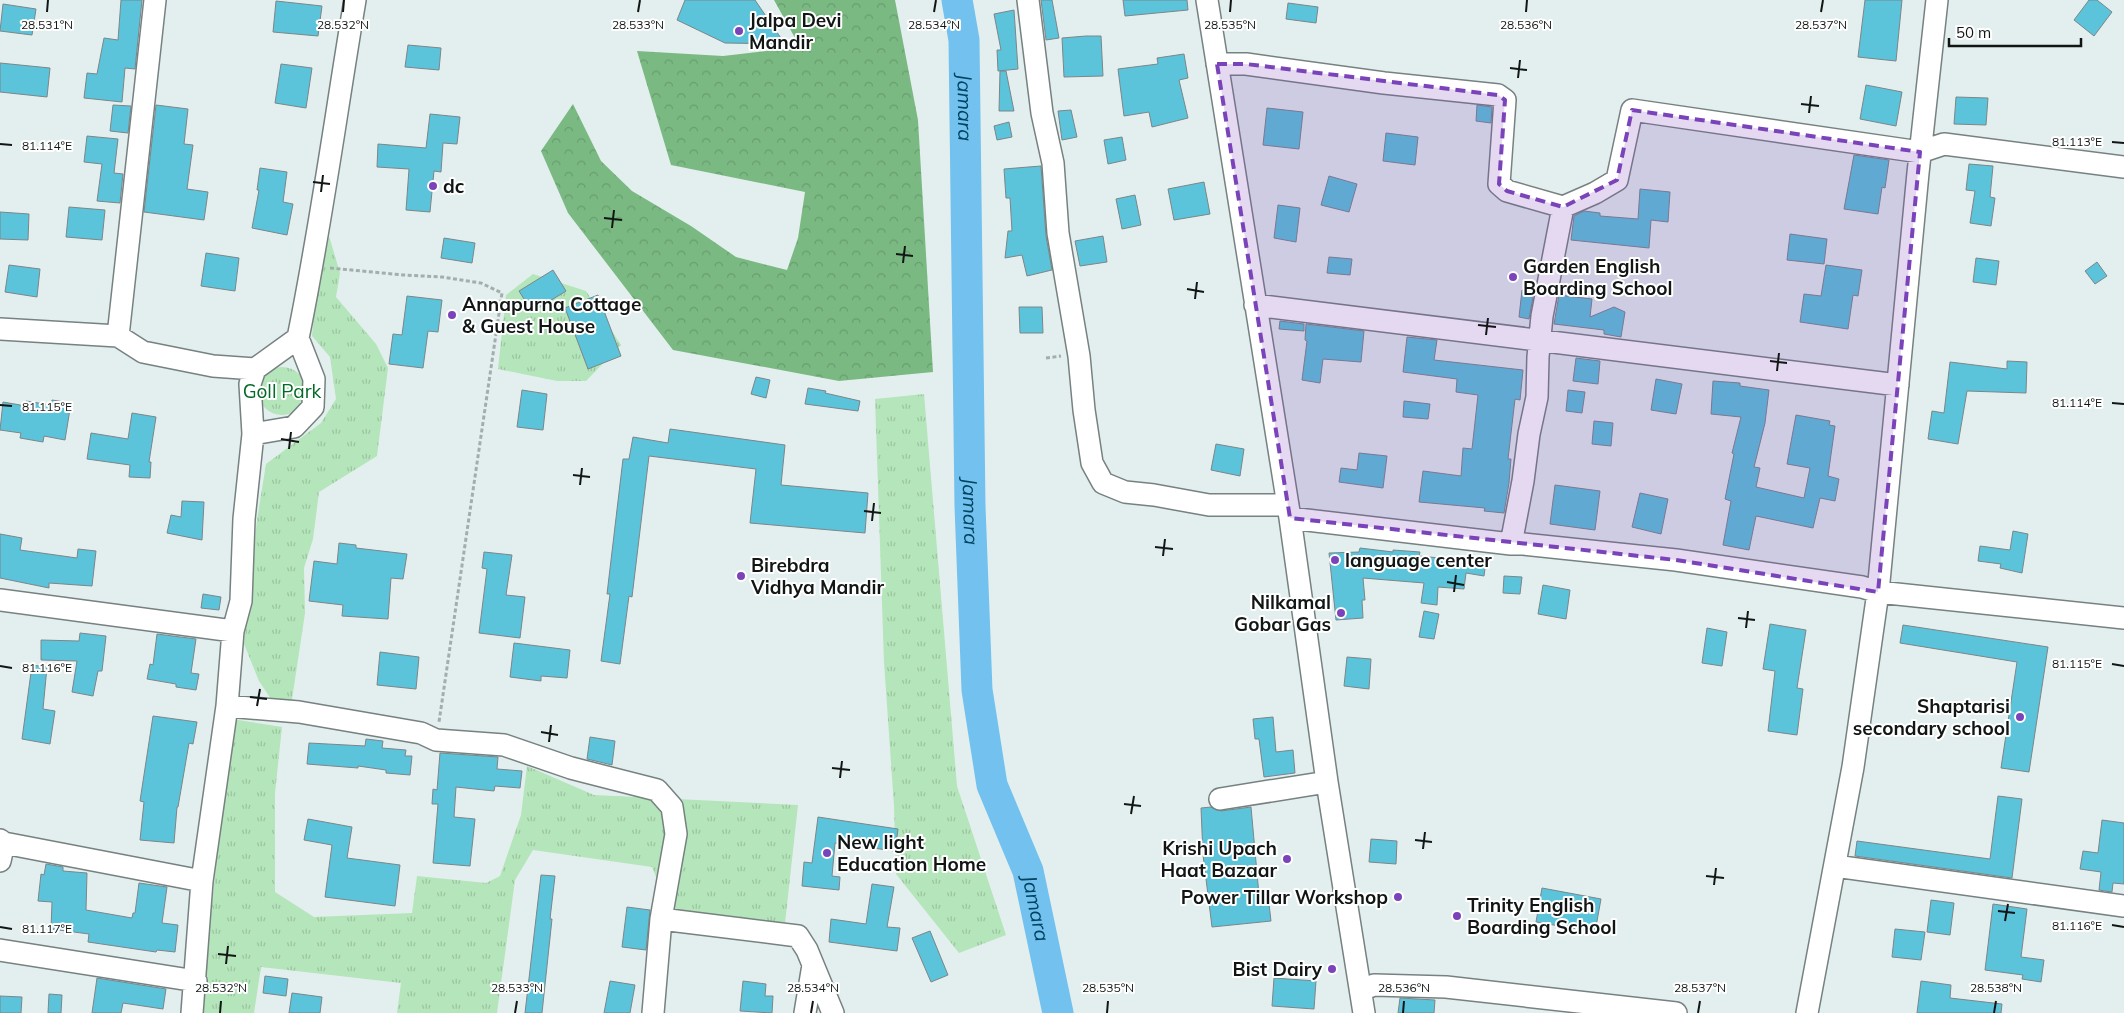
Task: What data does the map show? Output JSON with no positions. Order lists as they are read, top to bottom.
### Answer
{
  "water": ["Jamara"],
  "parks": ["Goll Park"],
  "places": [
    "Jalpa Devi Mandir",
    "dc",
    "Garden English Boarding School",
    "Annapurna Cottage & Guest House",
    "language center",
    "Birebdra Vidhya Mandir",
    "Nilkamal Gobar Gas",
    "Shaptarisi secondary school",
    "New light Education Home",
    "Krishi Upach Haat Bazaar",
    "Power Tillar Workshop",
    "Trinity English Boarding School",
    "Bist Dairy"
  ],
  "scale_bar": "50 m",
  "coordinates": [
    "28.531°N",
    "28.532°N",
    "28.533°N",
    "28.534°N",
    "28.535°N",
    "28.536°N",
    "28.537°N",
    "81.113°E",
    "81.114°E",
    "81.115°E",
    "81.116°E",
    "81.117°E",
    "28.538°N"
  ]
}
